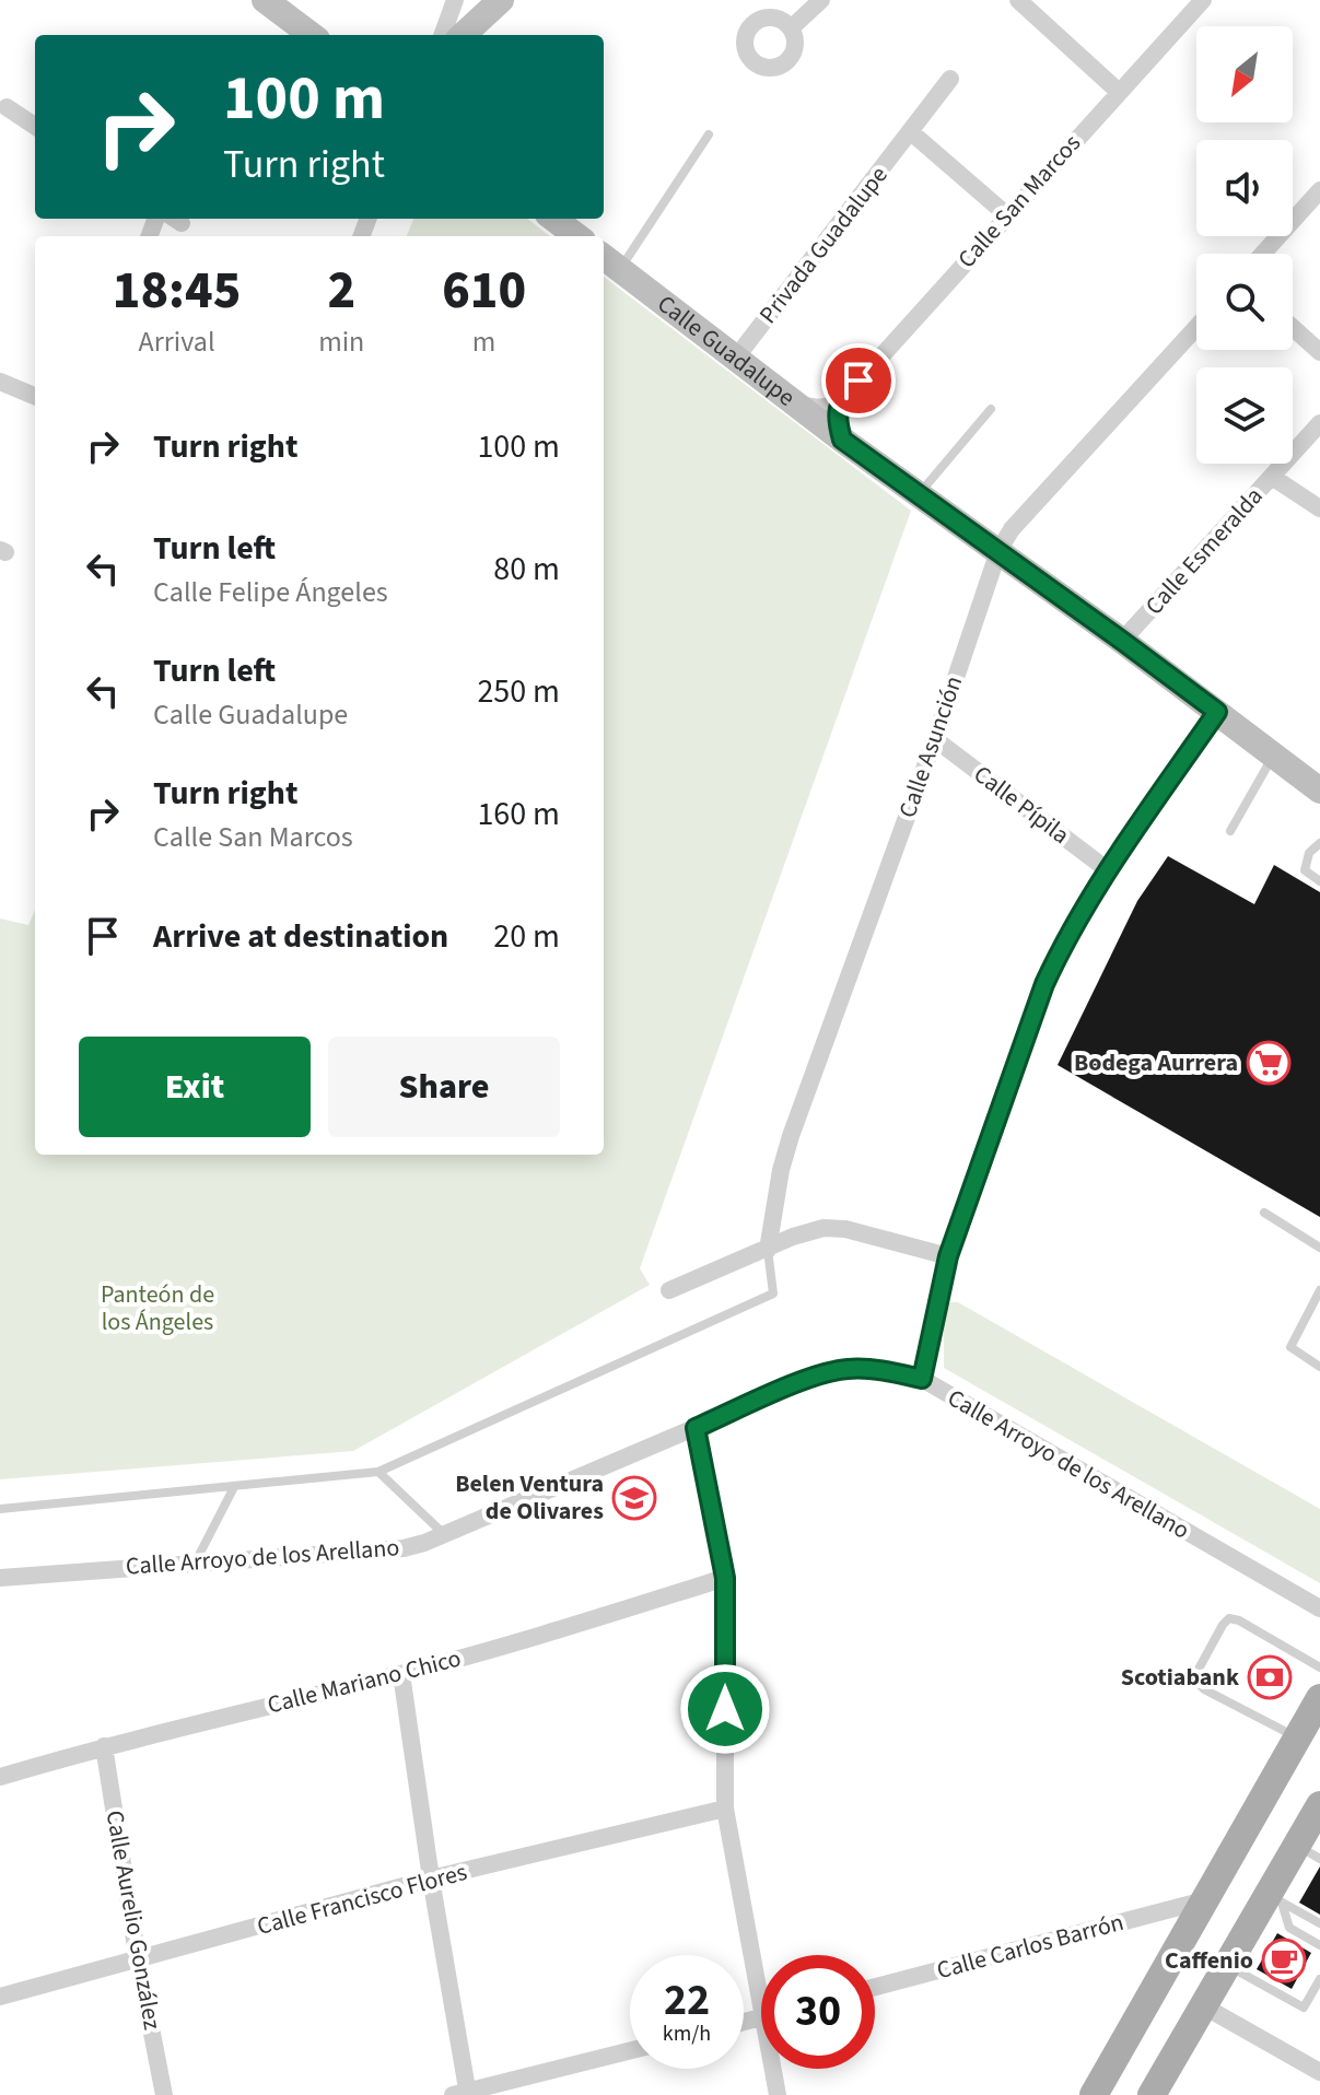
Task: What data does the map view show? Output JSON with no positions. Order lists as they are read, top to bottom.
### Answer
{
  "streets": {
    "street": [
      "Calle San Marcos",
      "Privada Guadalupe",
      "Calle Guadalupe",
      "Calle Esmeralda",
      "Calle Asunción",
      "Calle Pípila",
      "Calle Arroyo de los Arellano",
      "Calle Mariano Chico",
      "Calle Francisco Flores",
      "Calle Aurelio González",
      "Calle Carlos Barrón"
    ]
  },
  "crossings": [
    ["Privada Guadalupe", "Calle Guadalupe"],
    ["Calle Guadalupe", "Calle Esmeralda"],
    ["Calle Guadalupe", "Calle Asunción"],
    ["Calle Asunción", "Calle Pípila"],
    ["Calle Mariano Chico", "Calle Aurelio González"],
    ["Calle Francisco Flores", "Calle Aurelio González"]
  ],
  "parks": ["Panteón de los Ángeles"],
  "places": {
    "supermarket": ["Bodega Aurrera"],
    "school or university": ["Belen Ventura de Olivares"],
    "bank": ["Scotiabank"],
    "cafe": ["Caffenio"]
  },
  "north": "bottom left",
  "page": {
    "turn": ["100 m", "Turn right"],
    "eta": [
      "18:45",
      "Arrival",
      "2",
      "min",
      "610",
      "m"
    ],
    "list": [
      {
        "name": "Turn right",
        "value": "100 m"
      },
      {
        "name": "Turn left",
        "note": "Calle Felipe Ángeles",
        "value": "80 m"
      },
      {
        "name": "Turn left",
        "note": "Calle Guadalupe",
        "value": "250 m"
      },
      {
        "name": "Turn right",
        "note": "Calle San Marcos",
        "value": "160 m"
      },
      {
        "name": "Arrive at destination",
        "value": "20 m"
      }
    ],
    "buttons": ["Exit", "Share"],
    "speed": "22 km/h",
    "limit": "30"
  }
}
